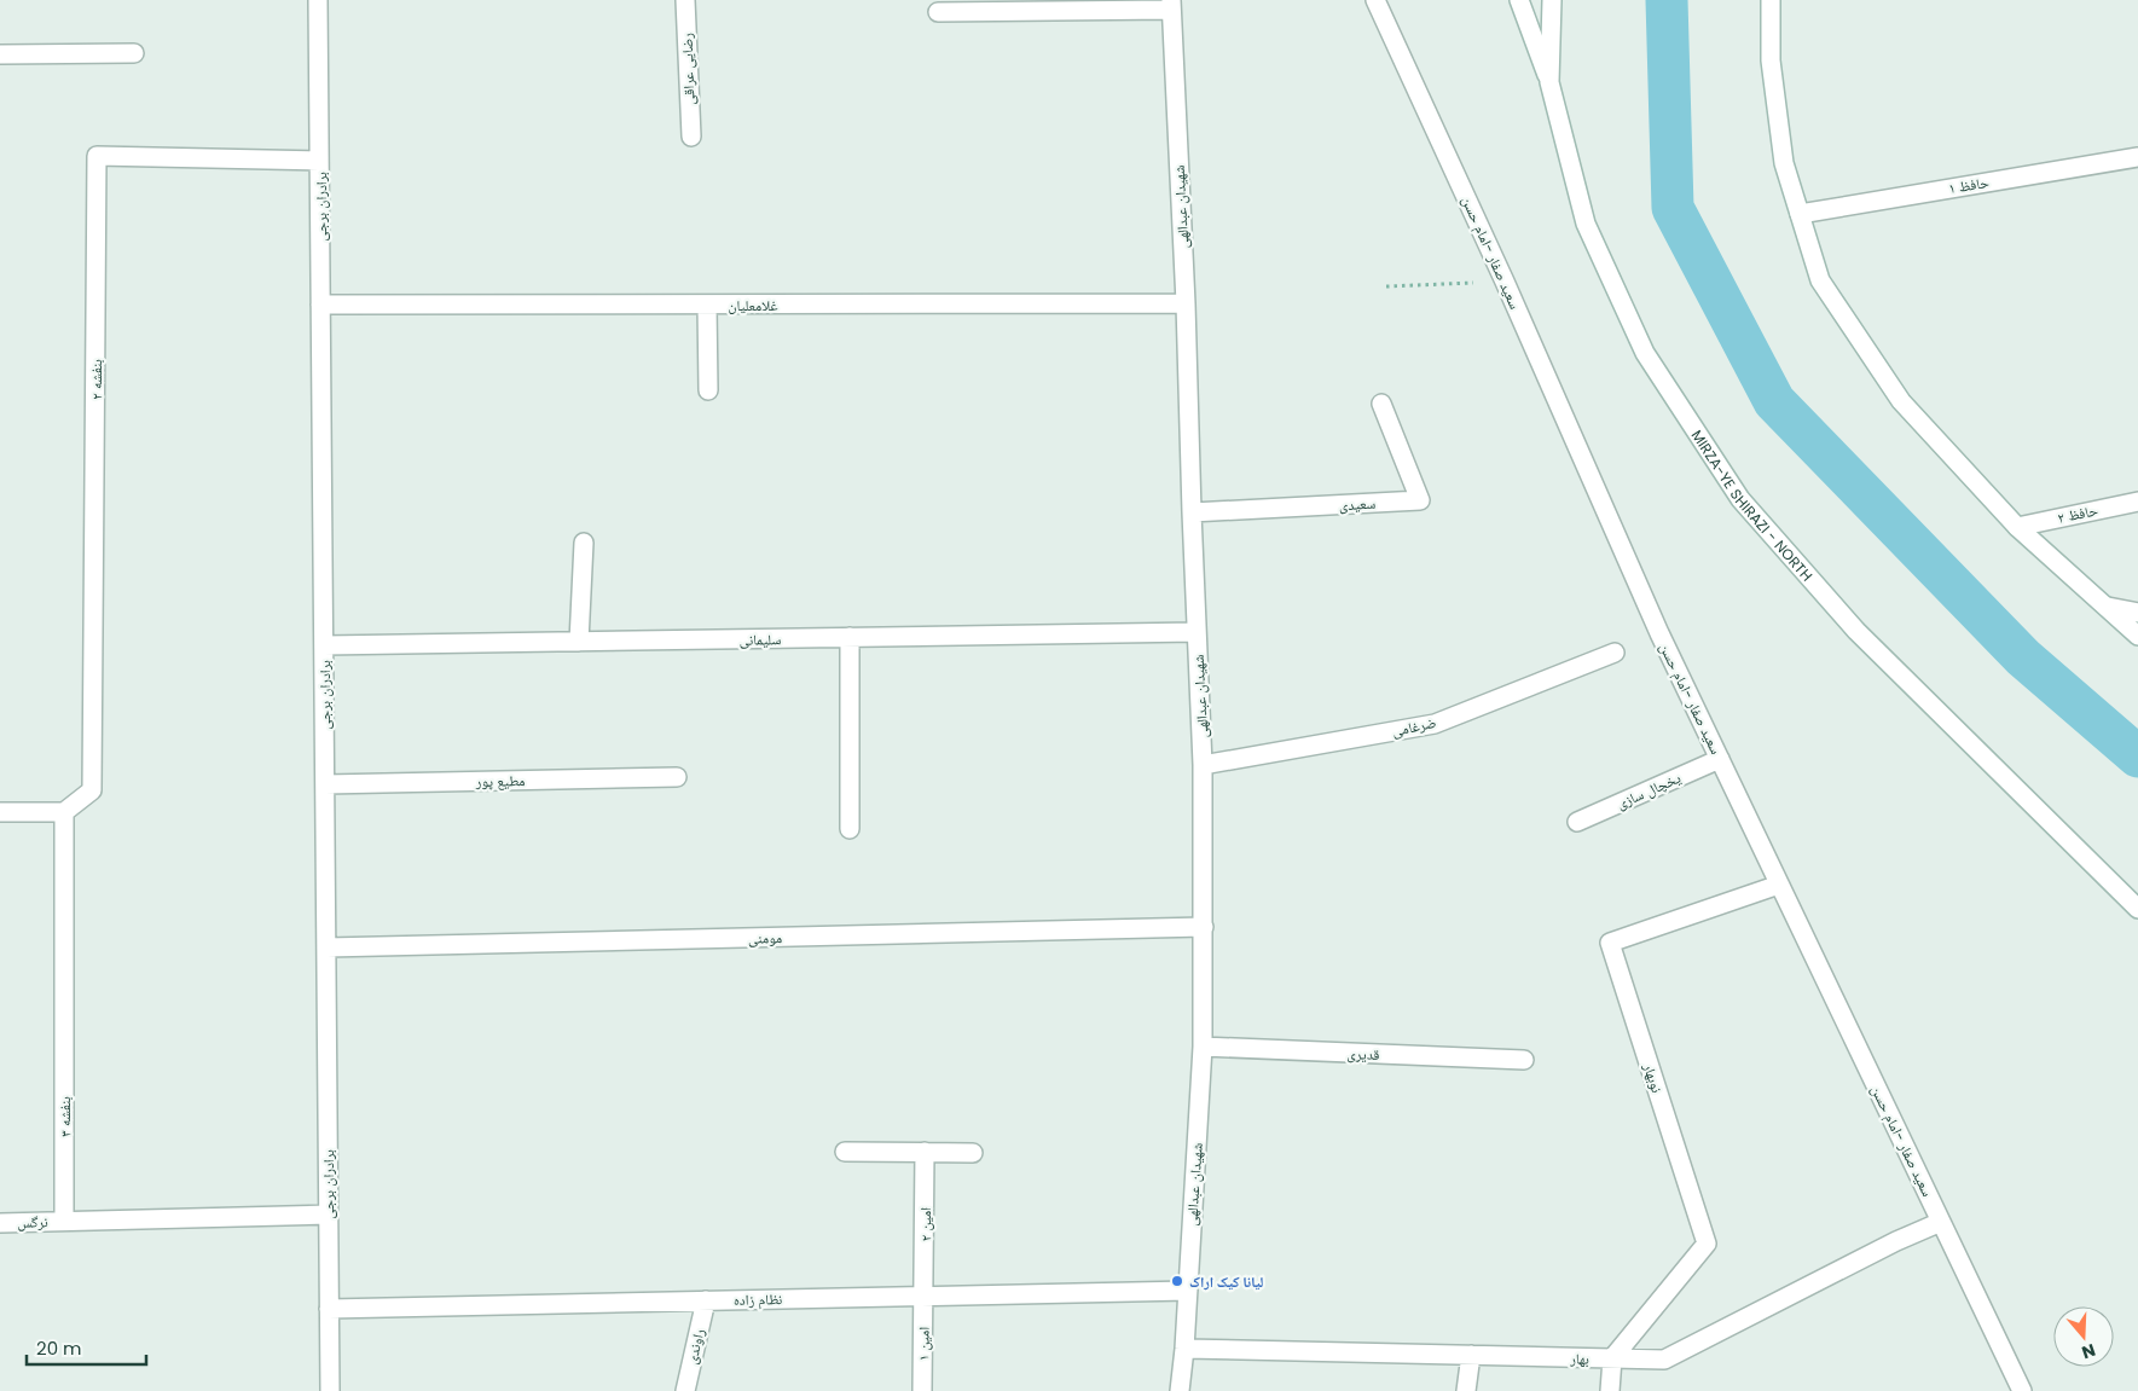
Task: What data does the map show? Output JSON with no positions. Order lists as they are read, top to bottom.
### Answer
{
  "streets": {
    "street": [
      "رضایی عراقی",
      "حافظ ۱",
      "برادران برجی",
      "شهیدان عبدالهی",
      "سعید صفار -امام حسن",
      "غلامعلیان",
      "بنفشه ۲",
      "سعیدی",
      "MIRZA-YE SHIRAZI - NORTH",
      "حافظ ۲",
      "سلیمانی",
      "ضرغامی",
      "مطیع پور",
      "یخچال سازی",
      "مومنی",
      "قدیری",
      "نوبهار",
      "بنفشه ۳",
      "نرگس",
      "امین ۲",
      "نظام زاده",
      "امین ۱",
      "راوندی",
      "بهار"
    ]
  },
  "crossings": [
    ["برادران برجی", "غلامعلیان"],
    ["برادران برجی", "بنفشه ۲"],
    ["برادران برجی", "سلیمانی"],
    ["برادران برجی", "مطیع پور"],
    ["برادران برجی", "مومنی"],
    ["برادران برجی", "نظام زاده"],
    ["شهیدان عبدالهی", "غلامعلیان"],
    ["شهیدان عبدالهی", "سعیدی"],
    ["شهیدان عبدالهی", "سلیمانی"],
    ["شهیدان عبدالهی", "ضرغامی"],
    ["شهیدان عبدالهی", "مومنی"],
    ["شهیدان عبدالهی", "قدیری"],
    ["شهیدان عبدالهی", "نظام زاده"],
    ["شهیدان عبدالهی", "بهار"],
    ["سعید صفار -امام حسن", "یخچال سازی"],
    ["سعید صفار -امام حسن", "نوبهار"],
    ["سعید صفار -امام حسن", "بهار"],
    ["بنفشه ۲", "بنفشه ۳"],
    ["نوبهار", "بهار"],
    ["بنفشه ۳", "نرگس"],
    ["امین ۲", "نظام زاده"],
    ["امین ۲", "امین ۱"],
    ["نظام زاده", "امین ۱"],
    ["نظام زاده", "راوندی"]
  ],
  "places": ["لیانا کیک اراک"],
  "scale_bar": "20 m",
  "north": "bottom"
}
